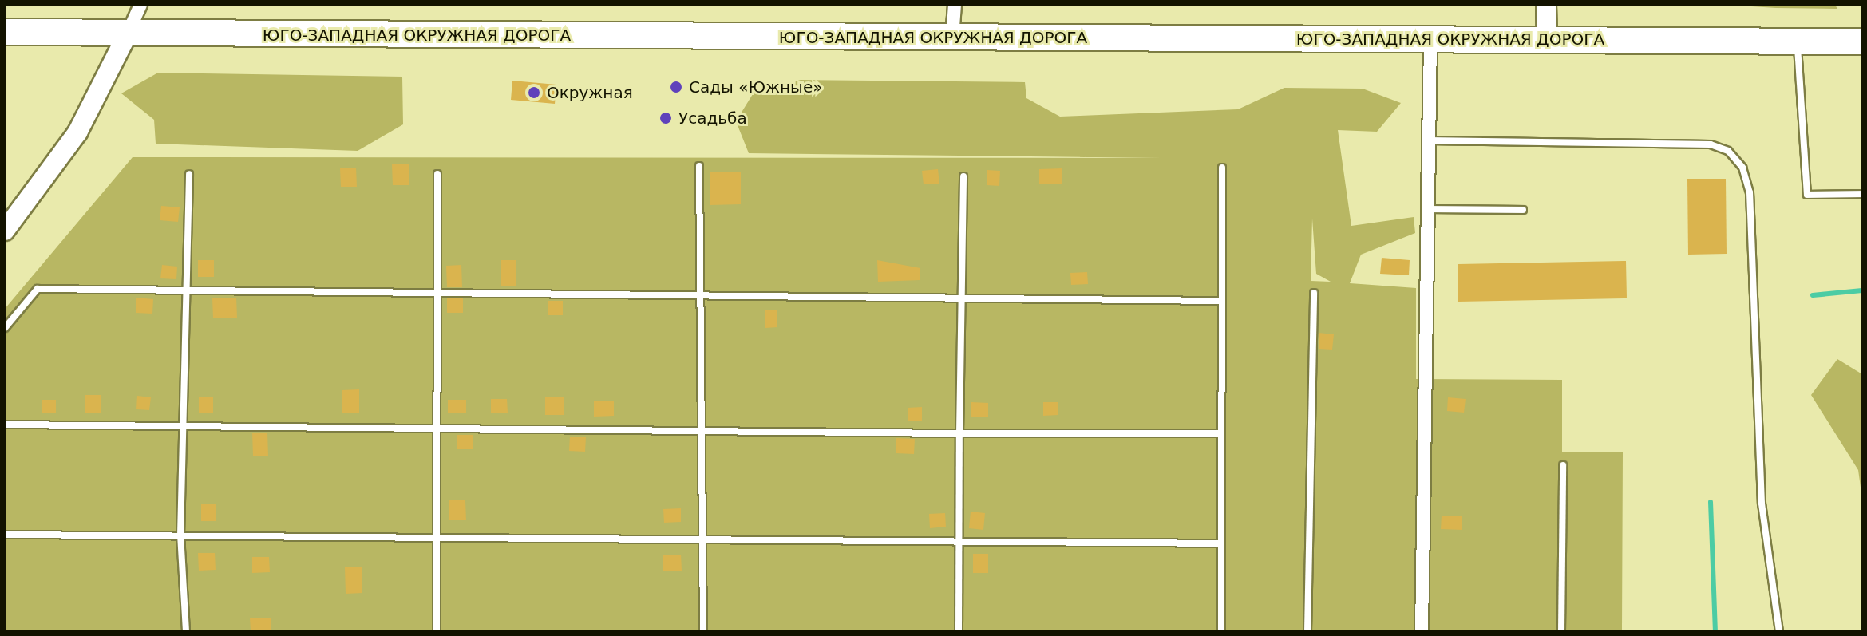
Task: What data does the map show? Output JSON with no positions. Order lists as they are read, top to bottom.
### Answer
{
  "streets": {
    "highway": ["ЮГО-ЗАПАДНАЯ ОКРУЖНАЯ ДОРОГА"]
  },
  "places": ["Сады «Южные»", "Окружная", "Усадьба"]
}
